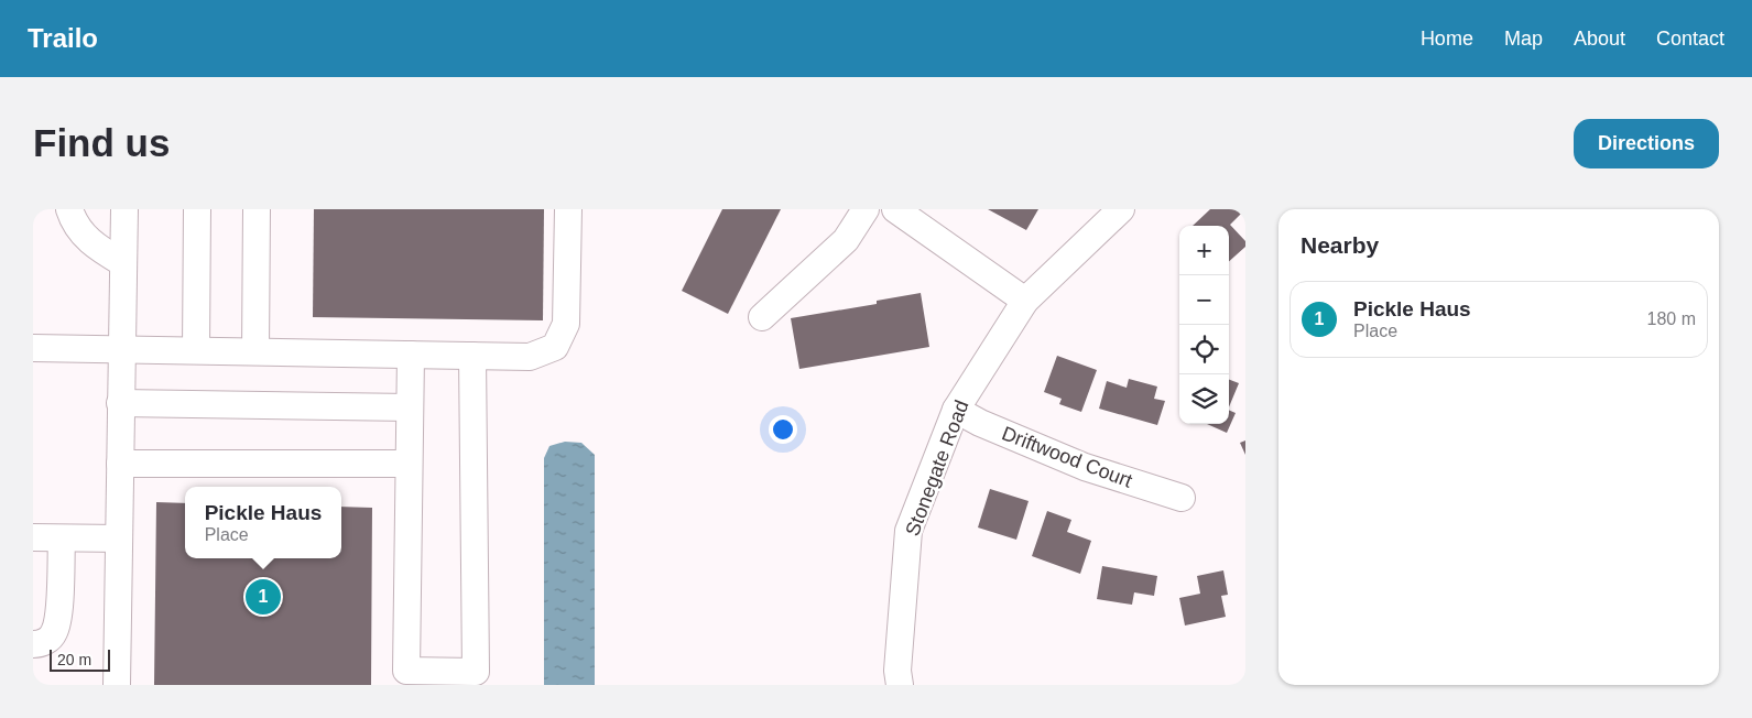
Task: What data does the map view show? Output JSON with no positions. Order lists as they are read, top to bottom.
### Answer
{
  "streets": {
    "street": ["Driftwood Court", "Stonegate Road"]
  },
  "crossings": [
    ["Driftwood Court", "Stonegate Road"]
  ],
  "scale_bar": "20 m",
  "page": {
    "header": "Trailo",
    "nav": [
      "Home",
      "Map",
      "About",
      "Contact"
    ],
    "buttons": "Directions",
    "title": "Find us",
    "heading": "Nearby",
    "map_buttons": ["+", "−"],
    "list": [
      {
        "mark": "1",
        "name": "Pickle Haus",
        "note": "Place",
        "value": "180 m"
      }
    ],
    "popup": ["Pickle Haus", "Place"],
    "pins": "1",
    "scale": "20 m"
  }
}
